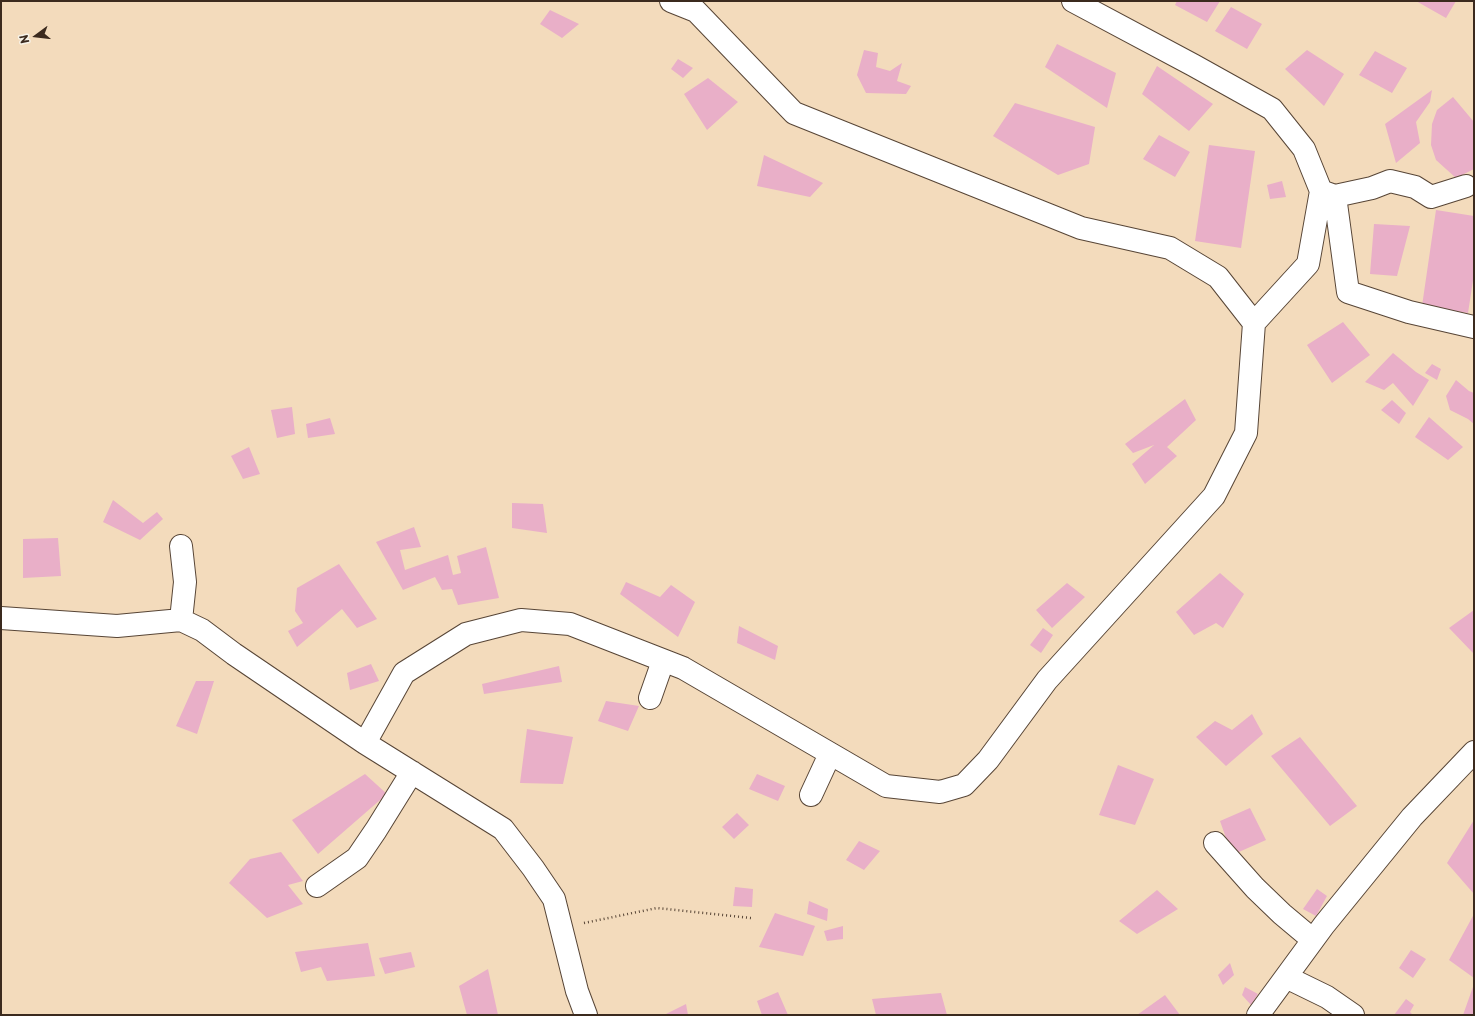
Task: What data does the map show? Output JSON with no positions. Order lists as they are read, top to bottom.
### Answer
{
  "north": "left"
}
